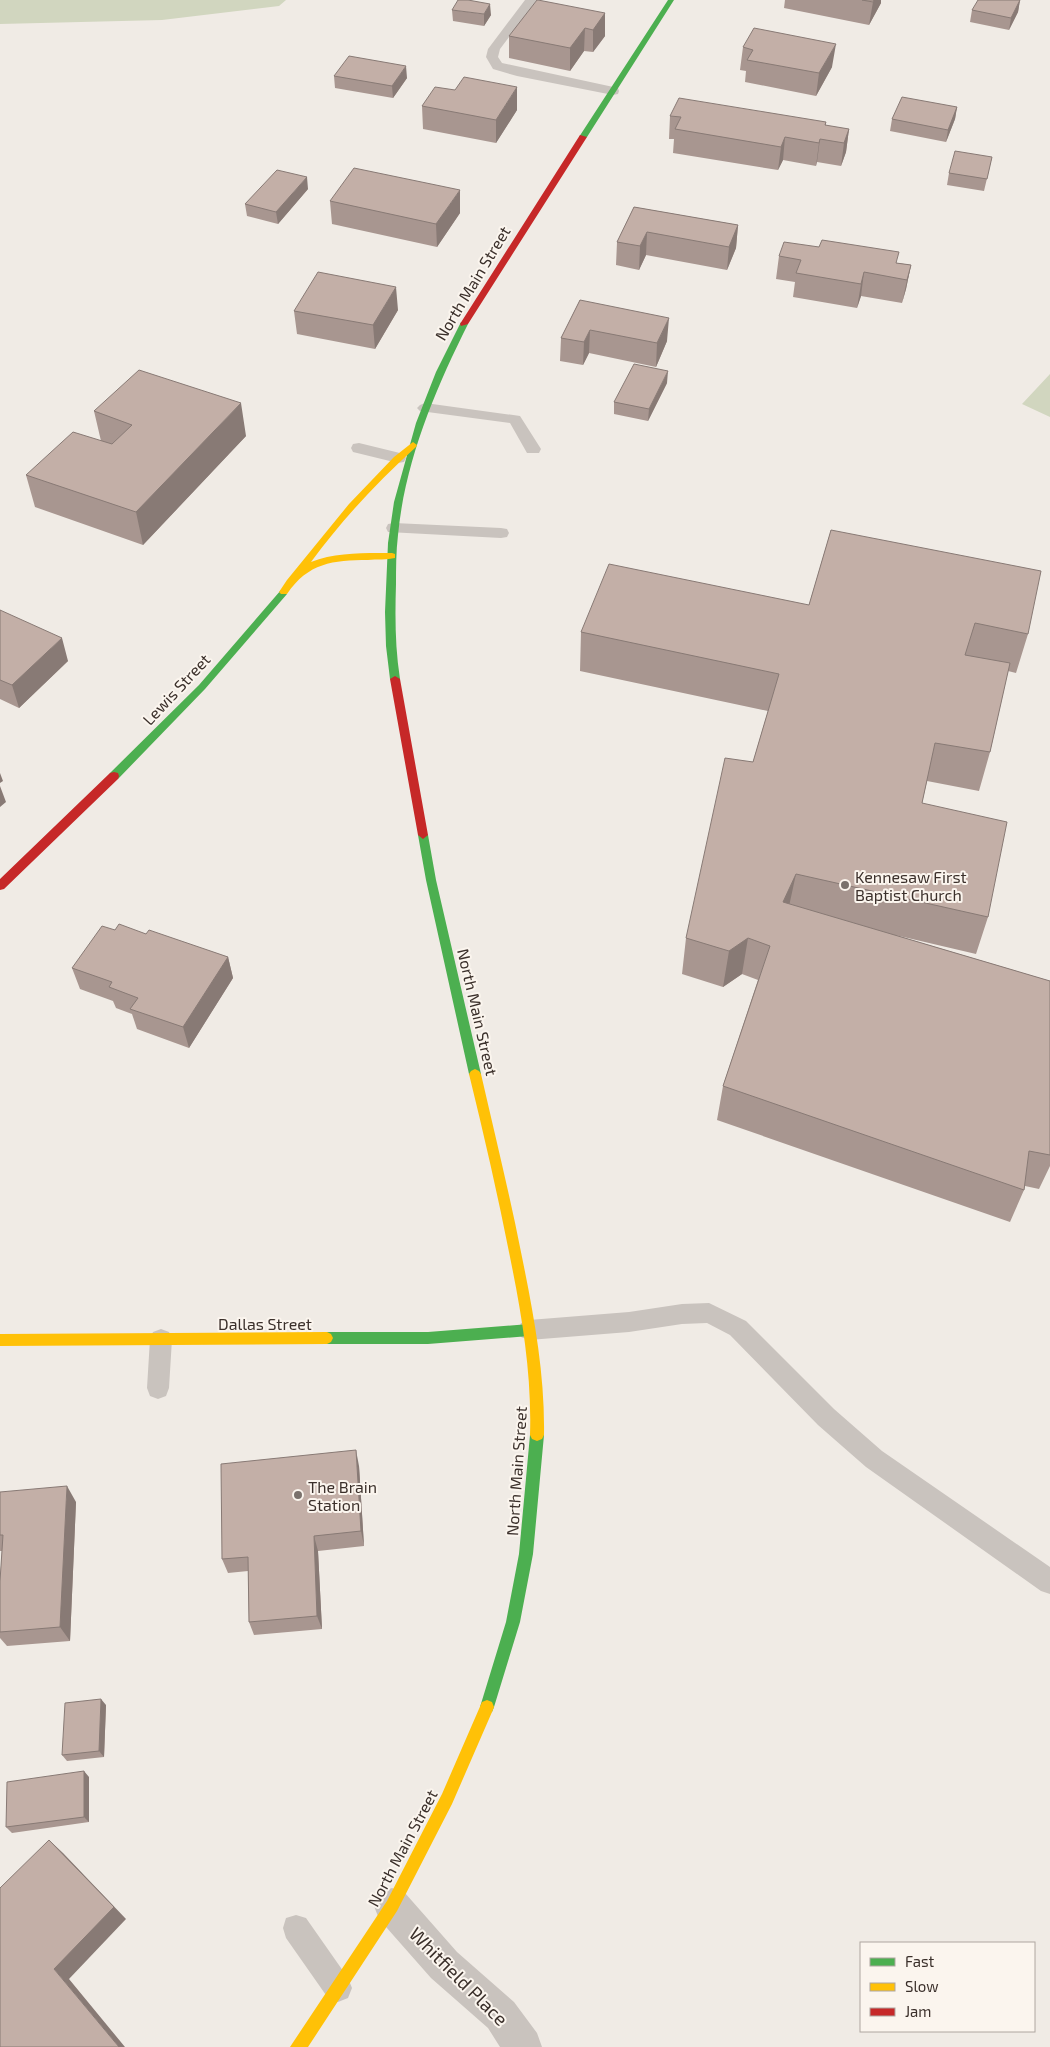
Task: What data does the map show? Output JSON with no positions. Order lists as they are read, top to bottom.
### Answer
{
  "streets": {
    "main road": ["North Main Street", "Lewis Street", "Dallas Street"],
    "street": ["Whitfield Place"]
  },
  "crossings": [
    ["North Main Street", "Lewis Street"],
    ["North Main Street", "Dallas Street"],
    ["North Main Street", "Whitfield Place"]
  ],
  "places": ["Kennesaw First Baptist Church", "The Brain Station"],
  "legend": ["Fast", "Slow", "Jam"]
}
